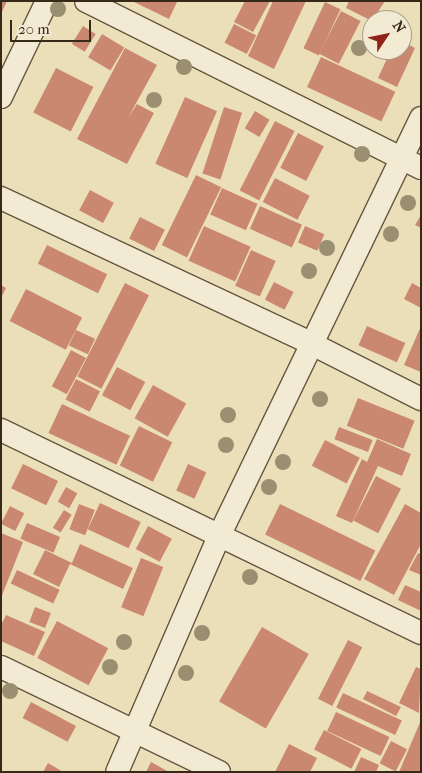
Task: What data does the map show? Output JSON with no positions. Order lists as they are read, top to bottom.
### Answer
{
  "scale_bar": "20 m",
  "north": "top right"
}
